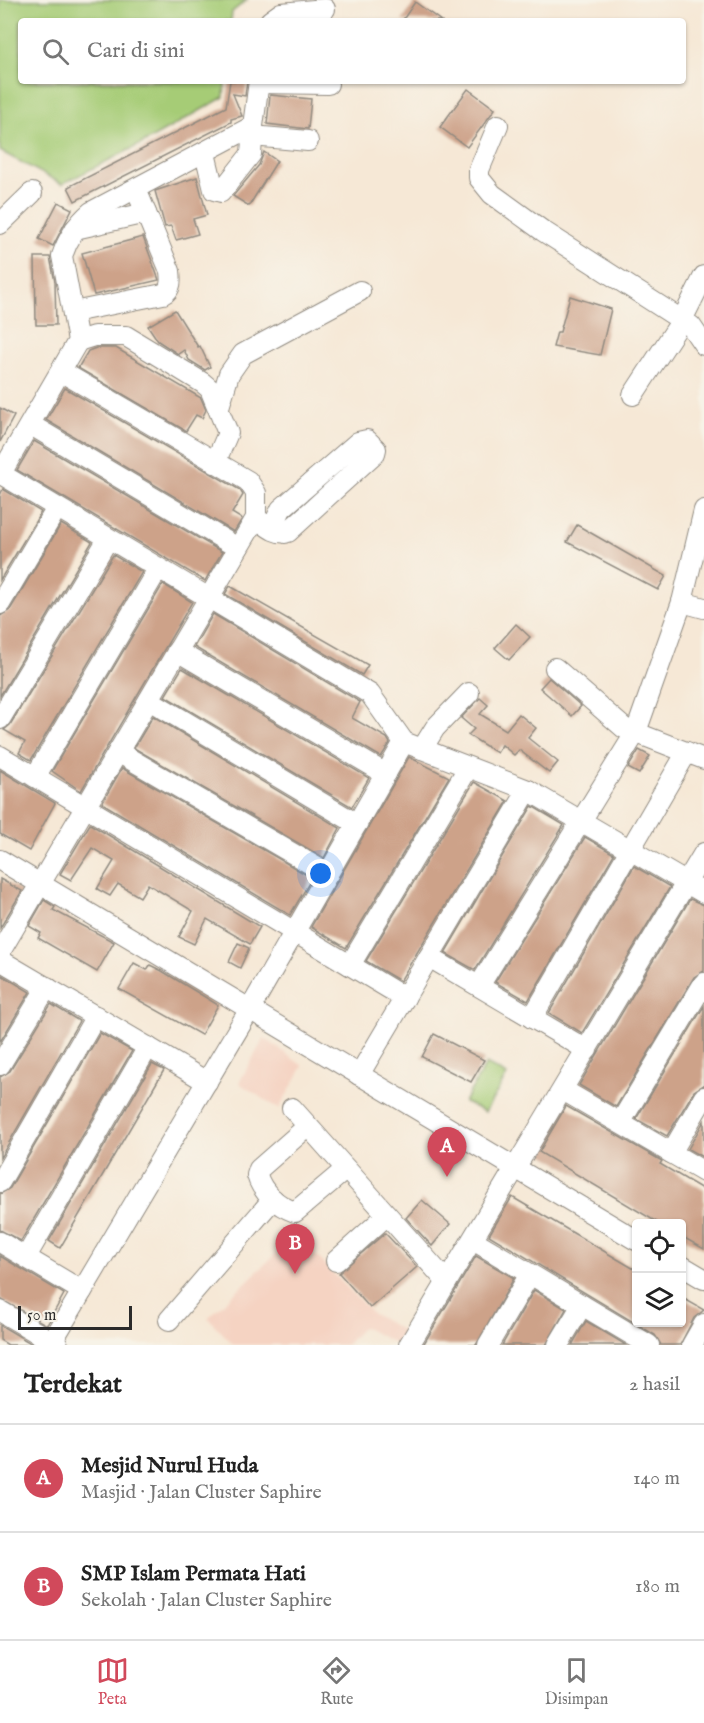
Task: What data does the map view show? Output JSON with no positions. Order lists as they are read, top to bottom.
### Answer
{
  "scale_bar": "50 m",
  "page": {
    "search": "Cari di sini",
    "pins": ["A", "B"],
    "scale": "50 m",
    "heading": ["Terdekat", "2 hasil"],
    "list": [
      {
        "mark": "A",
        "name": "Mesjid Nurul Huda",
        "note": "Masjid · Jalan Cluster Saphire",
        "value": "140 m"
      },
      {
        "mark": "B",
        "name": "SMP Islam Permata Hati",
        "note": "Sekolah · Jalan Cluster Saphire",
        "value": "180 m"
      }
    ],
    "nav": ["Peta", "Rute", "Disimpan"]
  }
}
